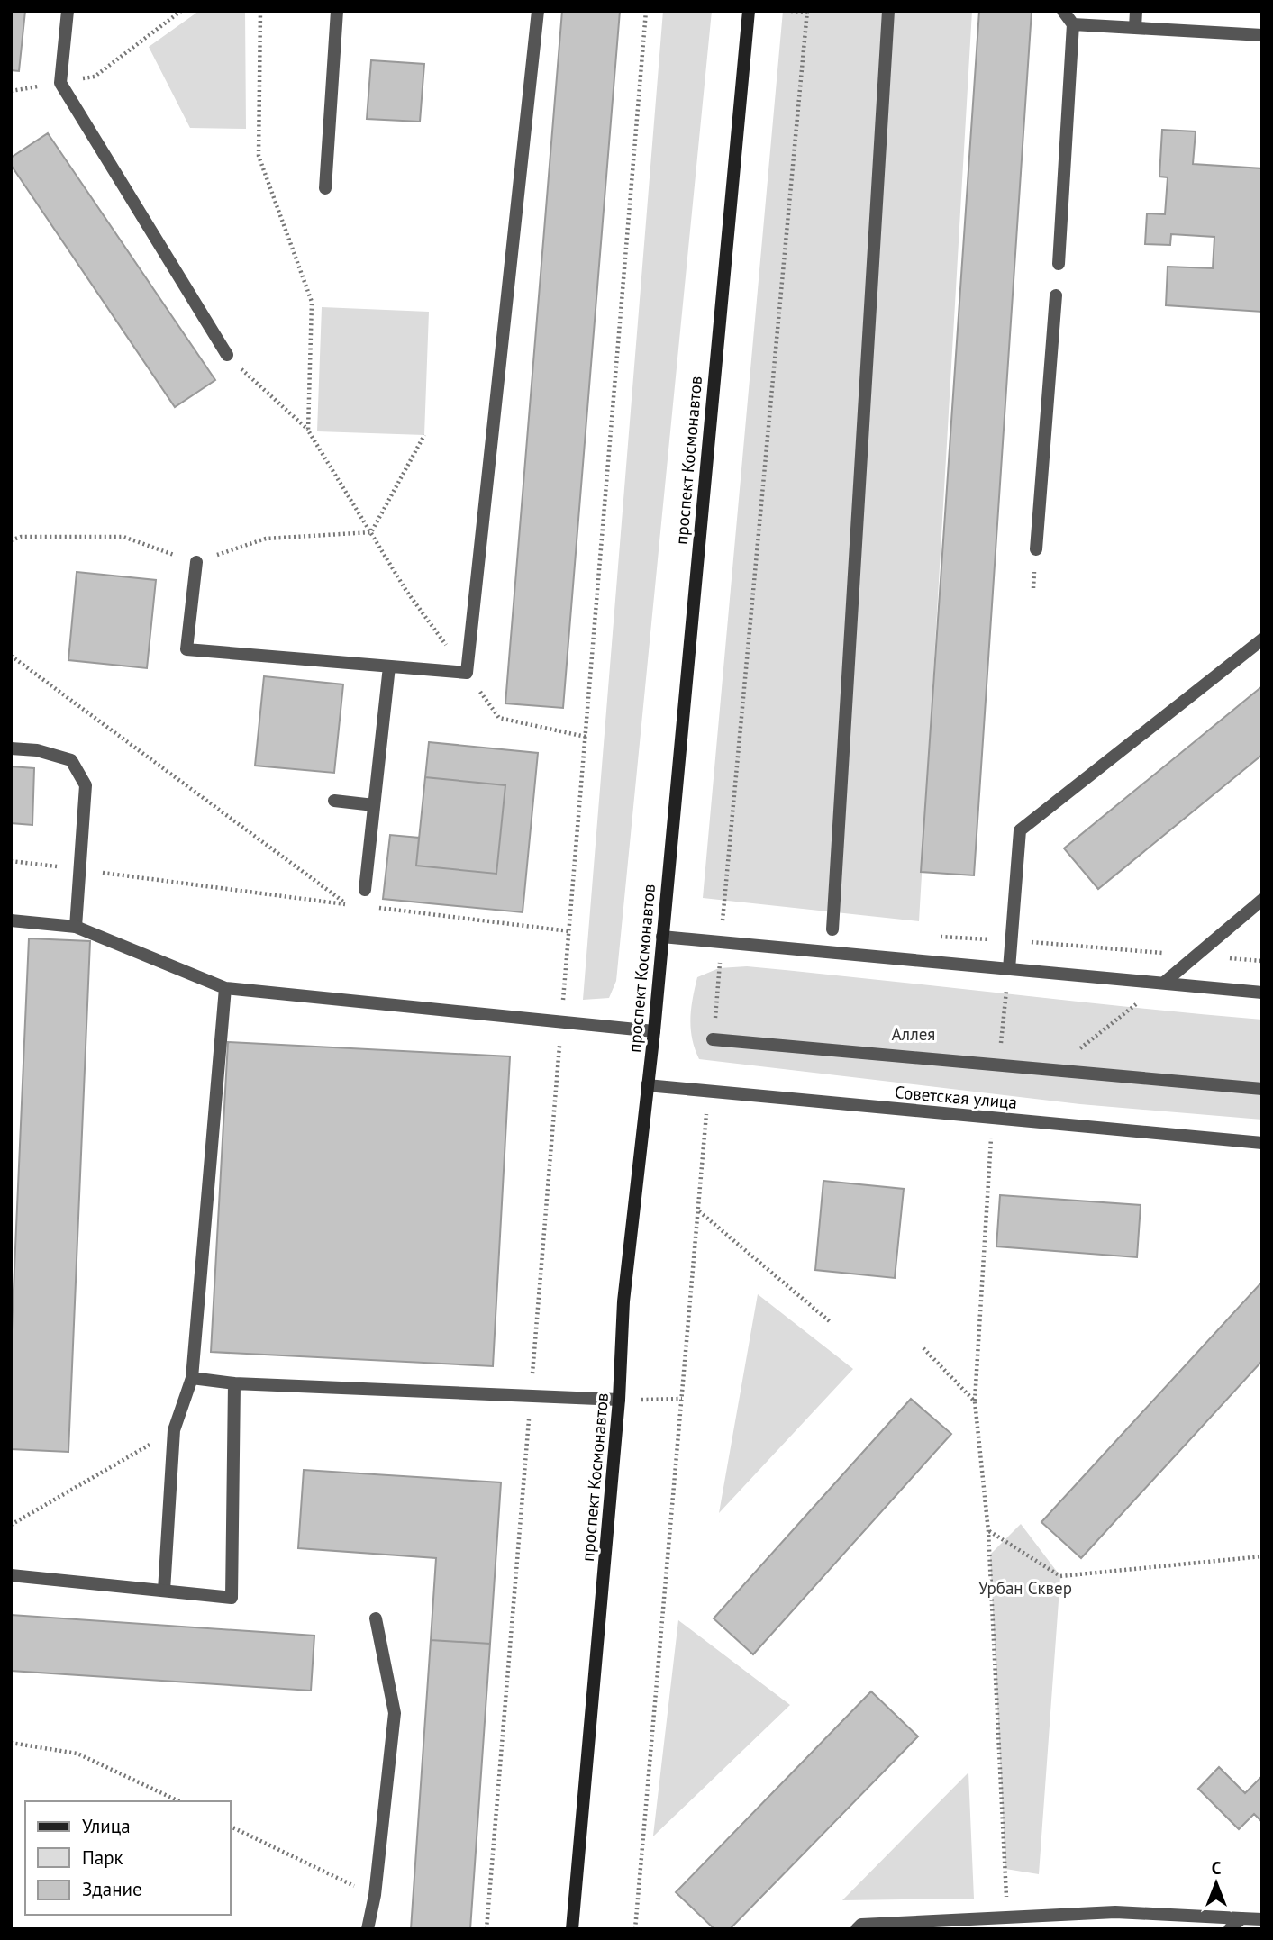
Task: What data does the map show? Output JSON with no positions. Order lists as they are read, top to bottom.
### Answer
{
  "streets": {
    "main road": ["проспект Космонавтов"],
    "street": ["Советская улица"]
  },
  "crossings": [
    ["проспект Космонавтов", "Советская улица"]
  ],
  "parks": ["Аллея", "Урбан Сквер"],
  "legend": ["Улица", "Парк", "Здание"],
  "north": "top"
}
